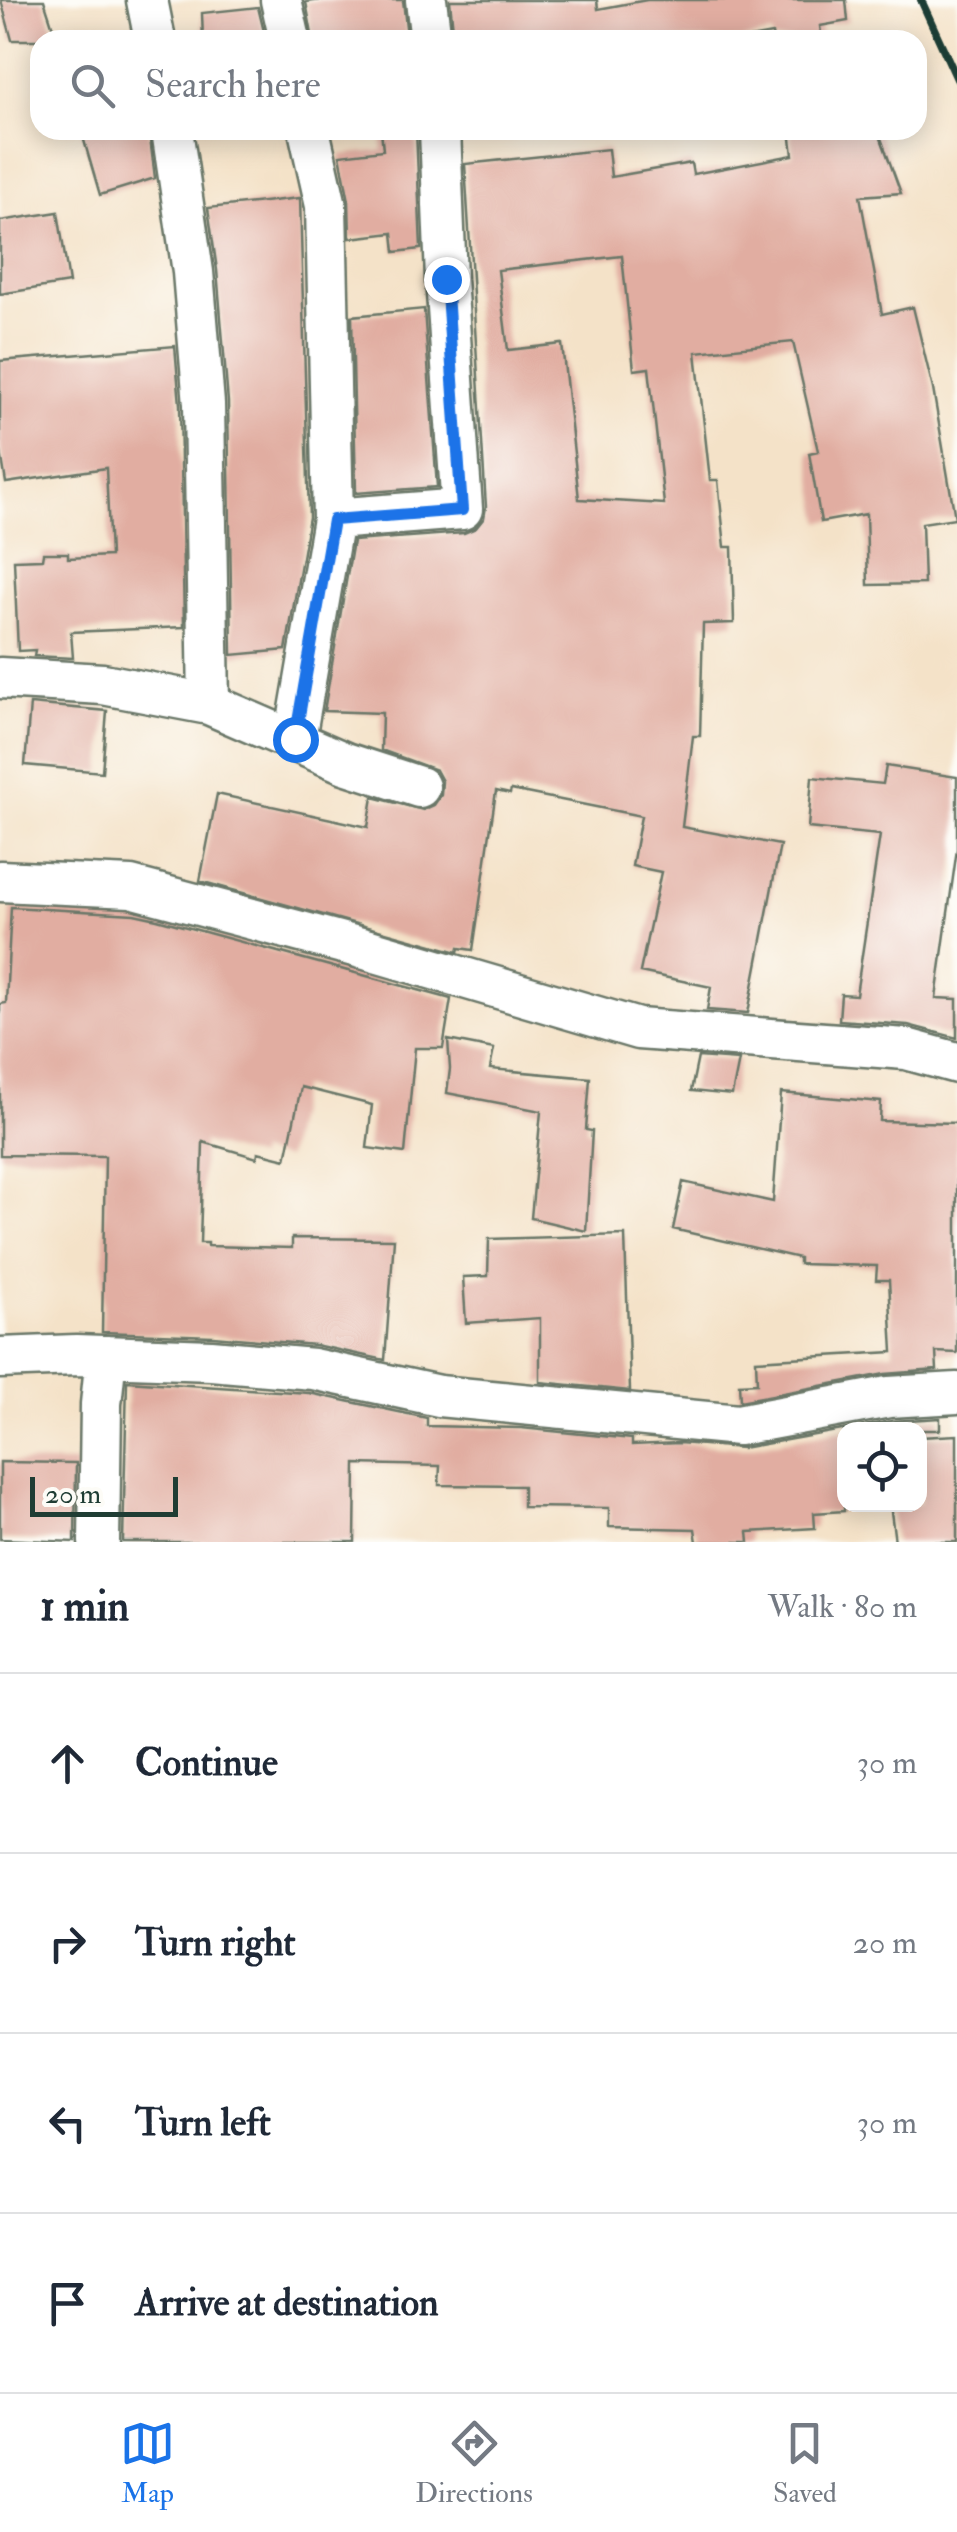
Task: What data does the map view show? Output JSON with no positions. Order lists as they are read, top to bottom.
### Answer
{
  "scale_bar": "20 m",
  "page": {
    "search": "Search here",
    "scale": "20 m",
    "heading": ["1 min", "Walk · 80 m"],
    "list": [
      ["Continue", "30 m"],
      ["Turn right", "20 m"],
      ["Turn left", "30 m"],
      "Arrive at destination"
    ],
    "nav": ["Map", "Directions", "Saved"]
  }
}
